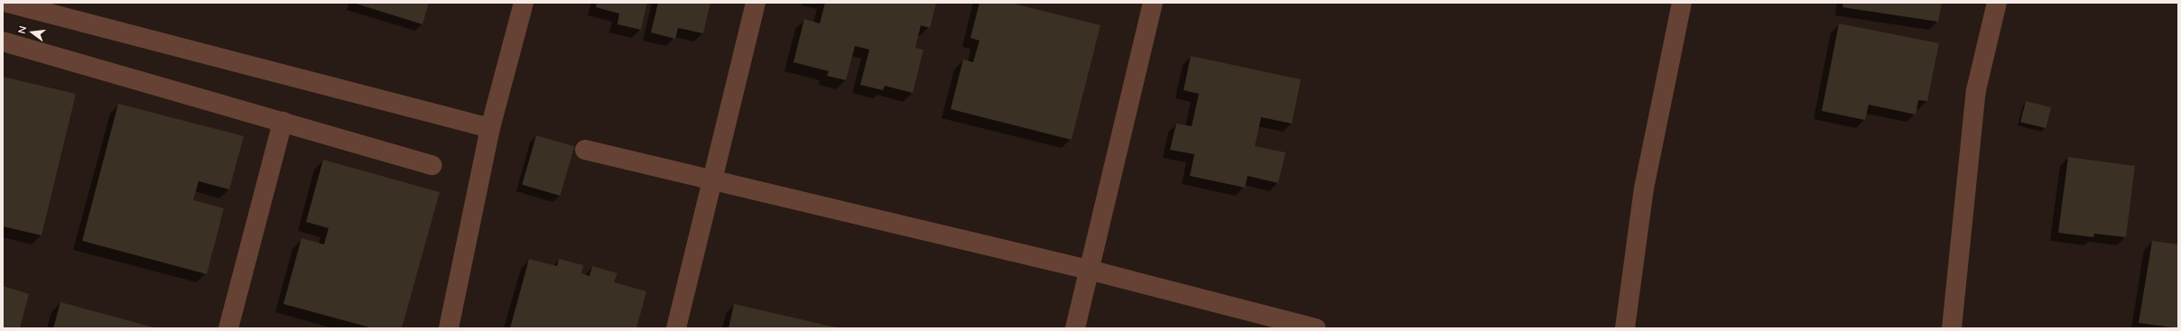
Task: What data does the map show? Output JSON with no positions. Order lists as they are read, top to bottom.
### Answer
{
  "north": "left"
}
